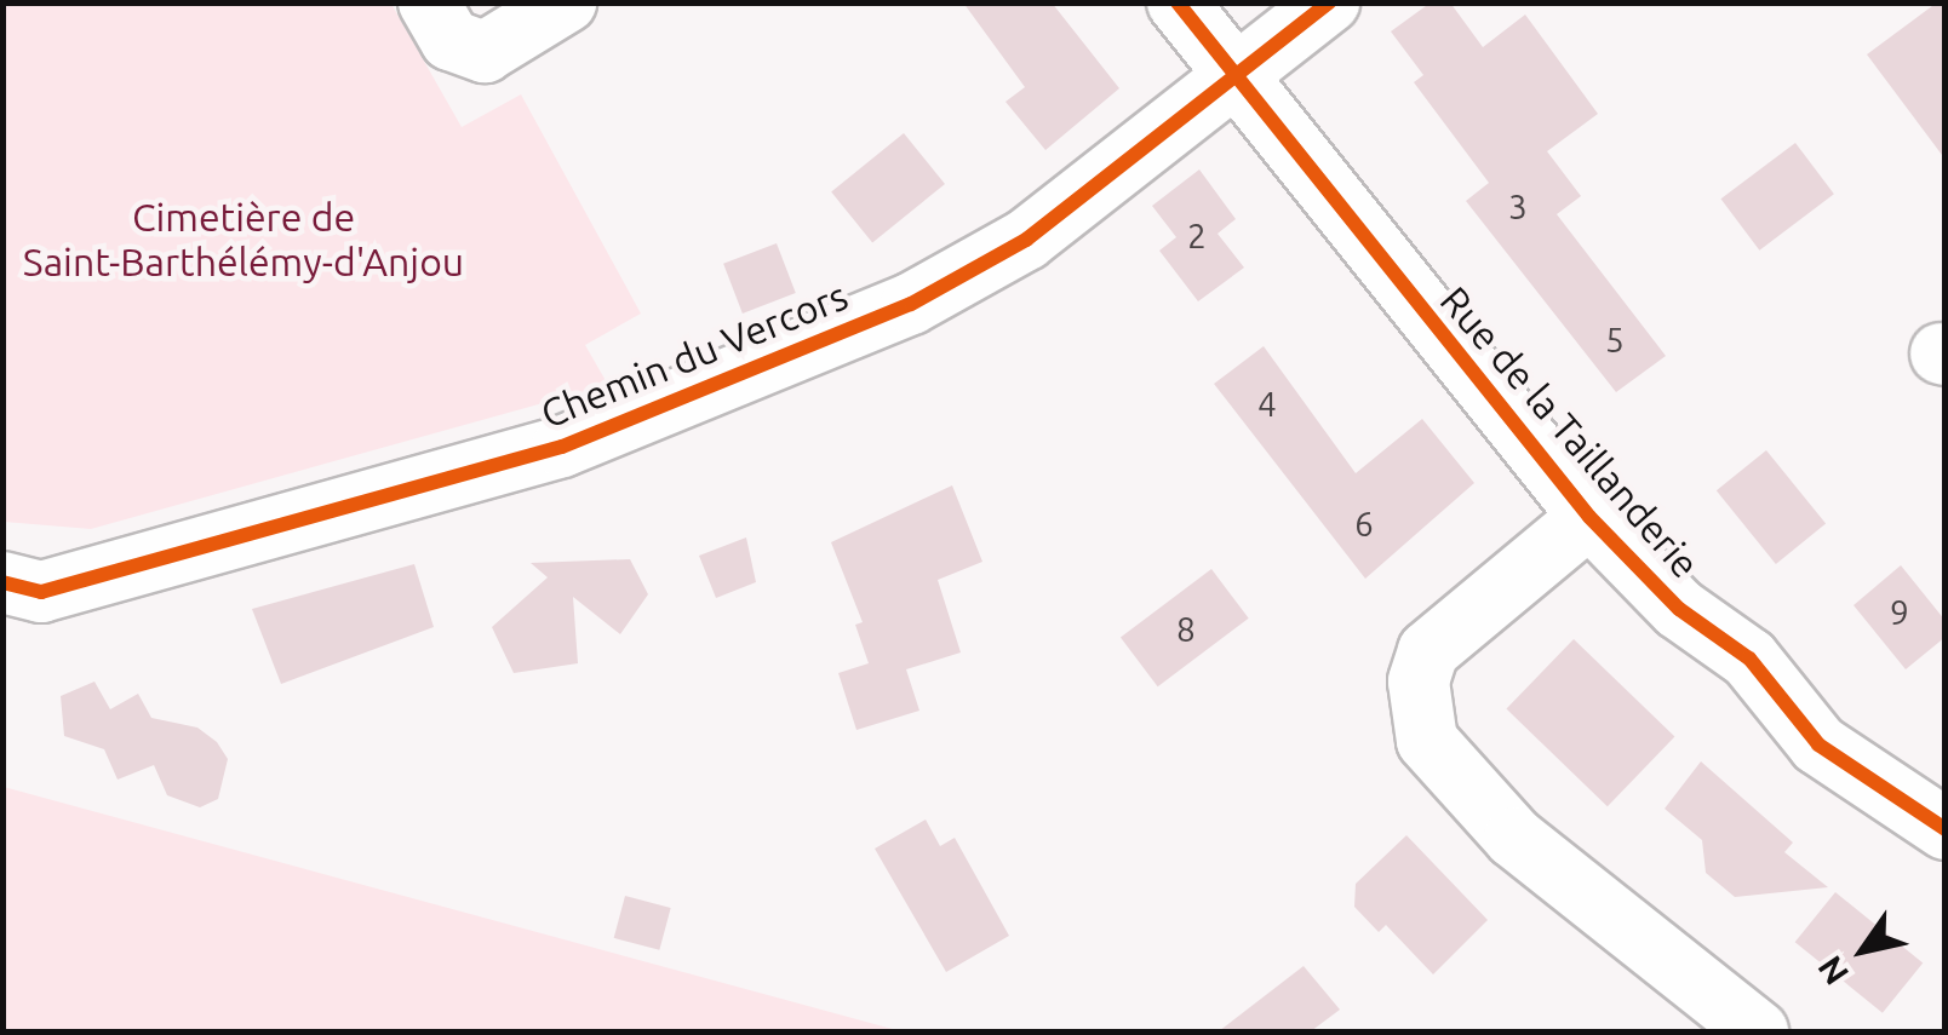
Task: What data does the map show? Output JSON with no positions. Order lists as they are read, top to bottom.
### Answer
{
  "streets": {
    "street": ["Chemin du Vercors", "Rue de la Taillanderie"]
  },
  "crossings": [
    ["Chemin du Vercors", "Rue de la Taillanderie"]
  ],
  "parks": ["Cimetière de Saint-Barthélémy-d'Anjou"],
  "house_numbers": [
    "3",
    "2",
    "5",
    "4",
    "6",
    "9",
    "8"
  ],
  "north": "bottom left"
}
